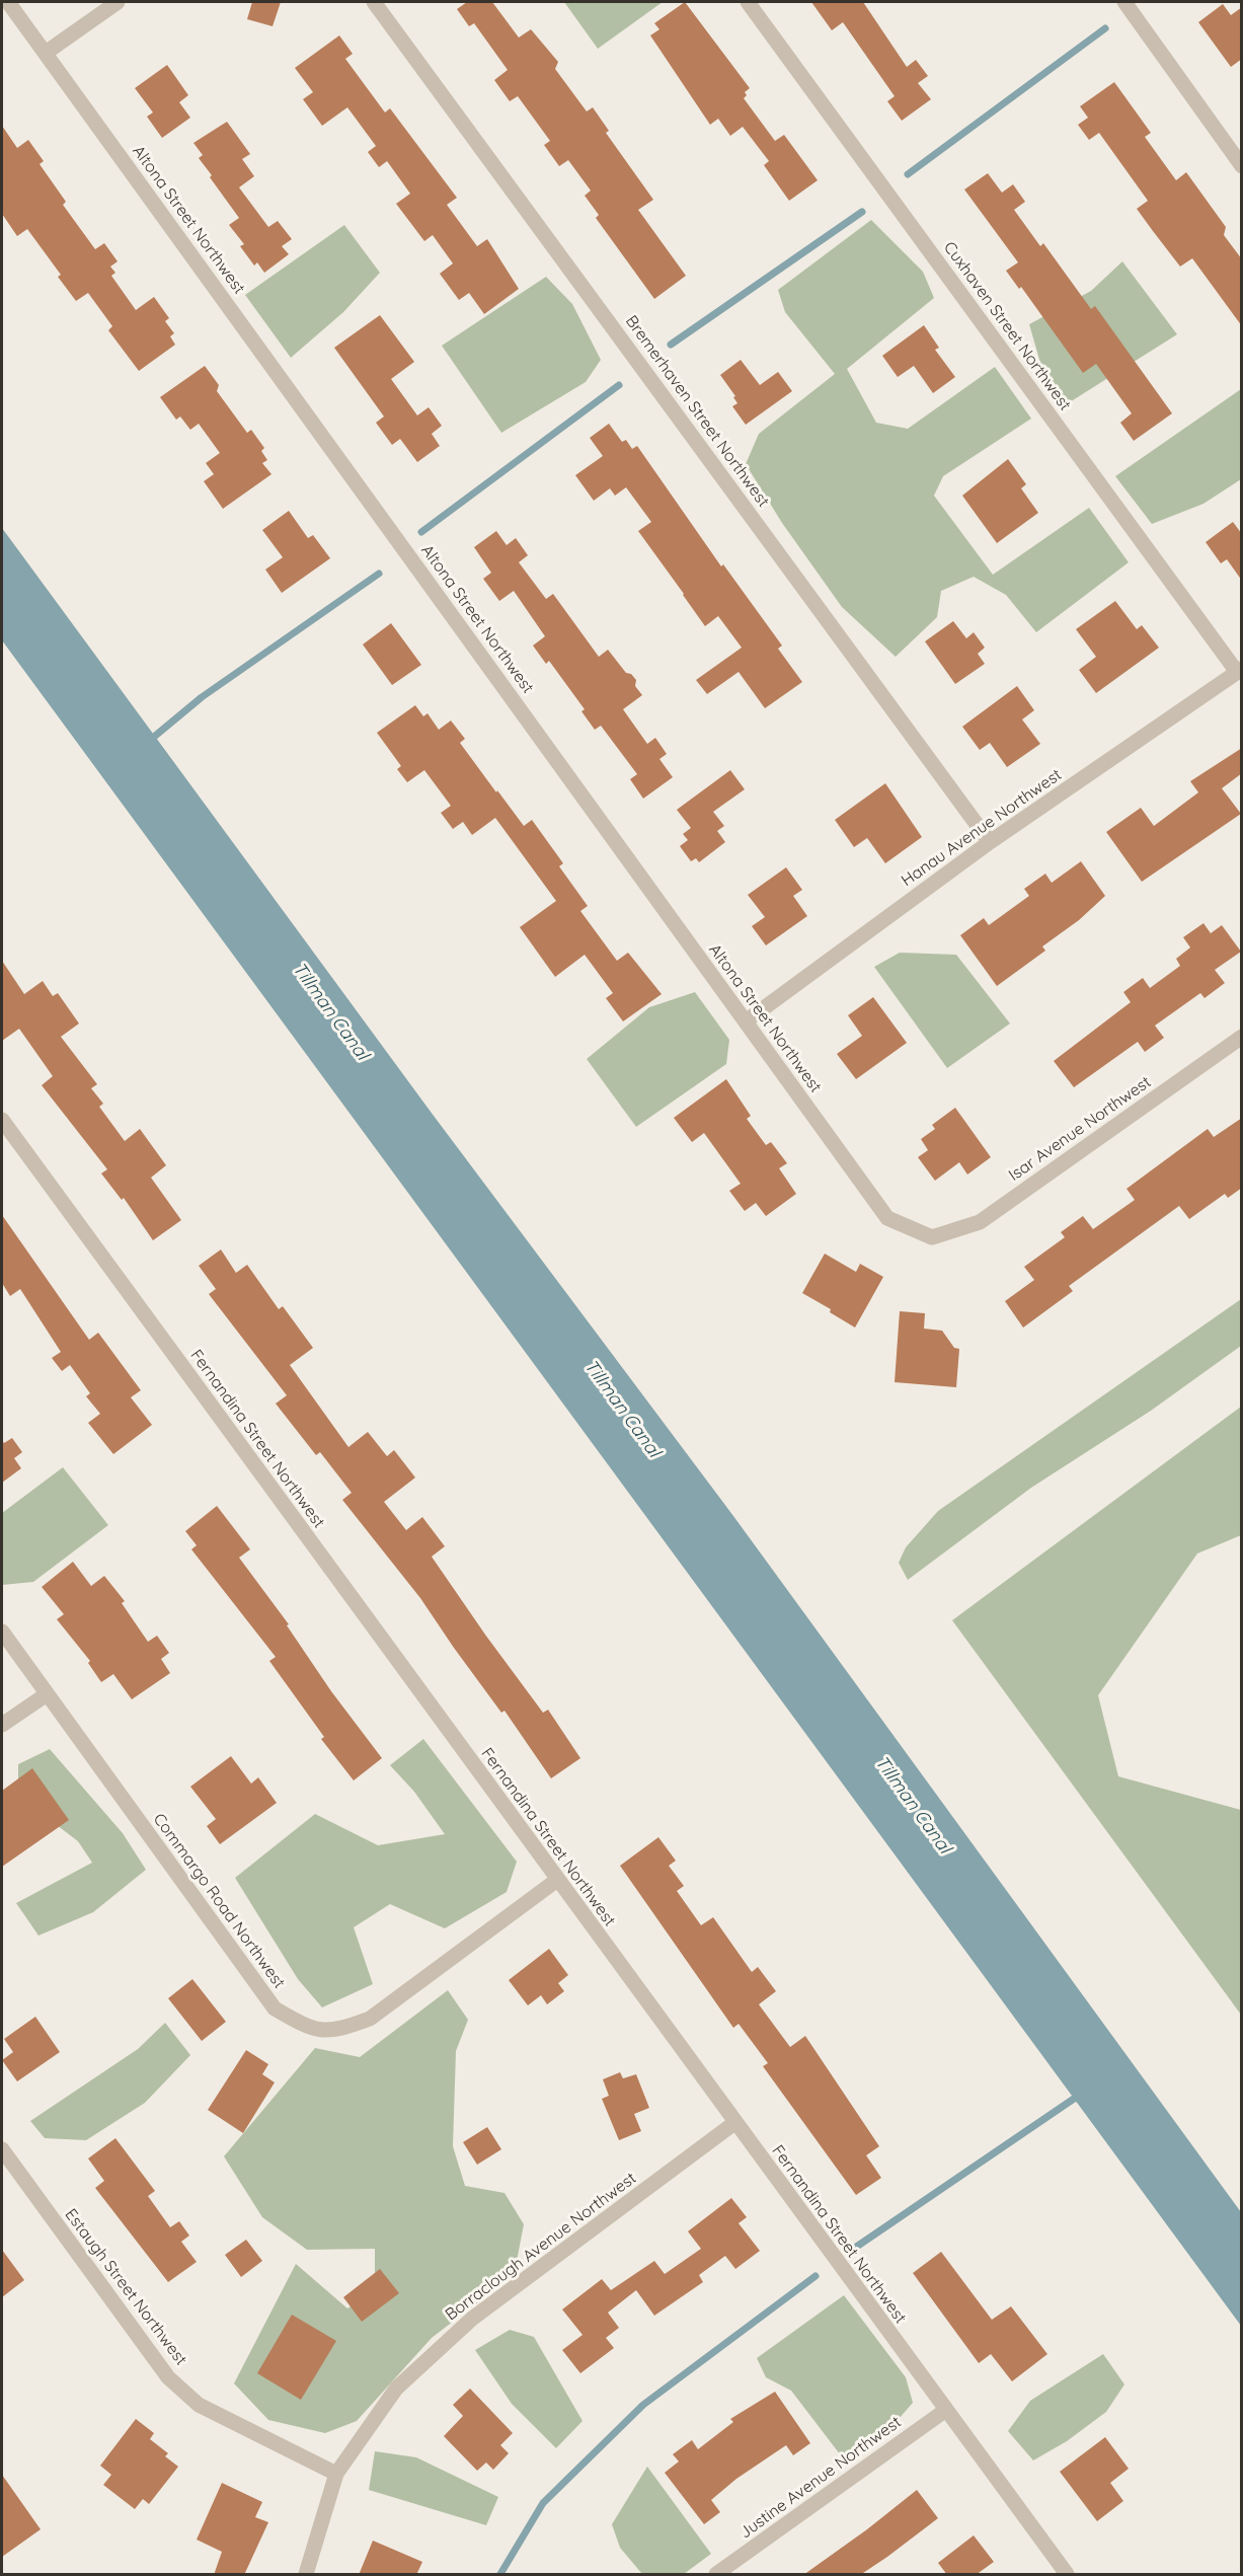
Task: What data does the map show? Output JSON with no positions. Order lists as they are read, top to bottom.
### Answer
{
  "streets": {
    "street": [
      "Altona Street Northwest",
      "Cuxhaven Street Northwest",
      "Bremerhaven Street Northwest",
      "Hanau Avenue Northwest",
      "Isar Avenue Northwest",
      "Fernandina Street Northwest",
      "Commargo Road Northwest",
      "Borraclough Avenue Northwest",
      "Estaugh Street Northwest",
      "Justine Avenue Northwest"
    ]
  },
  "crossings": [
    ["Altona Street Northwest", "Hanau Avenue Northwest"],
    ["Altona Street Northwest", "Isar Avenue Northwest"],
    ["Cuxhaven Street Northwest", "Hanau Avenue Northwest"],
    ["Bremerhaven Street Northwest", "Hanau Avenue Northwest"],
    ["Fernandina Street Northwest", "Commargo Road Northwest"],
    ["Fernandina Street Northwest", "Borraclough Avenue Northwest"],
    ["Fernandina Street Northwest", "Justine Avenue Northwest"],
    ["Borraclough Avenue Northwest", "Estaugh Street Northwest"]
  ],
  "water": ["Tillman Canal"]
}
